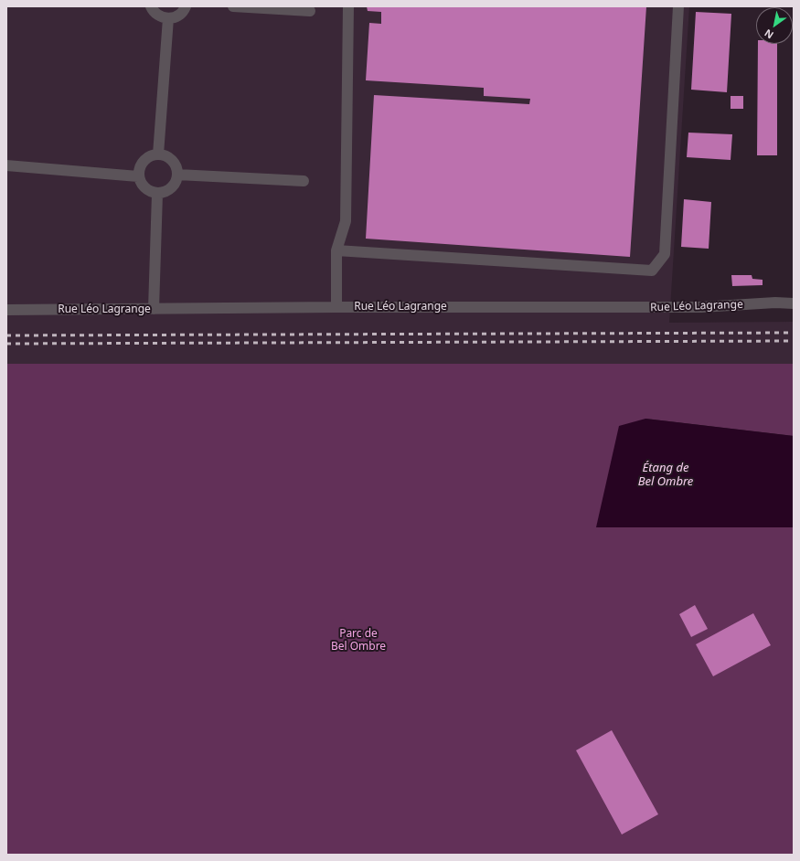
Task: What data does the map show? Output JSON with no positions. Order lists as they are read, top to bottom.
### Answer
{
  "streets": {
    "street": ["Rue Léo Lagrange"]
  },
  "water": ["Étang de Bel Ombre"],
  "parks": ["Parc de Bel Ombre"],
  "north": "bottom left"
}
